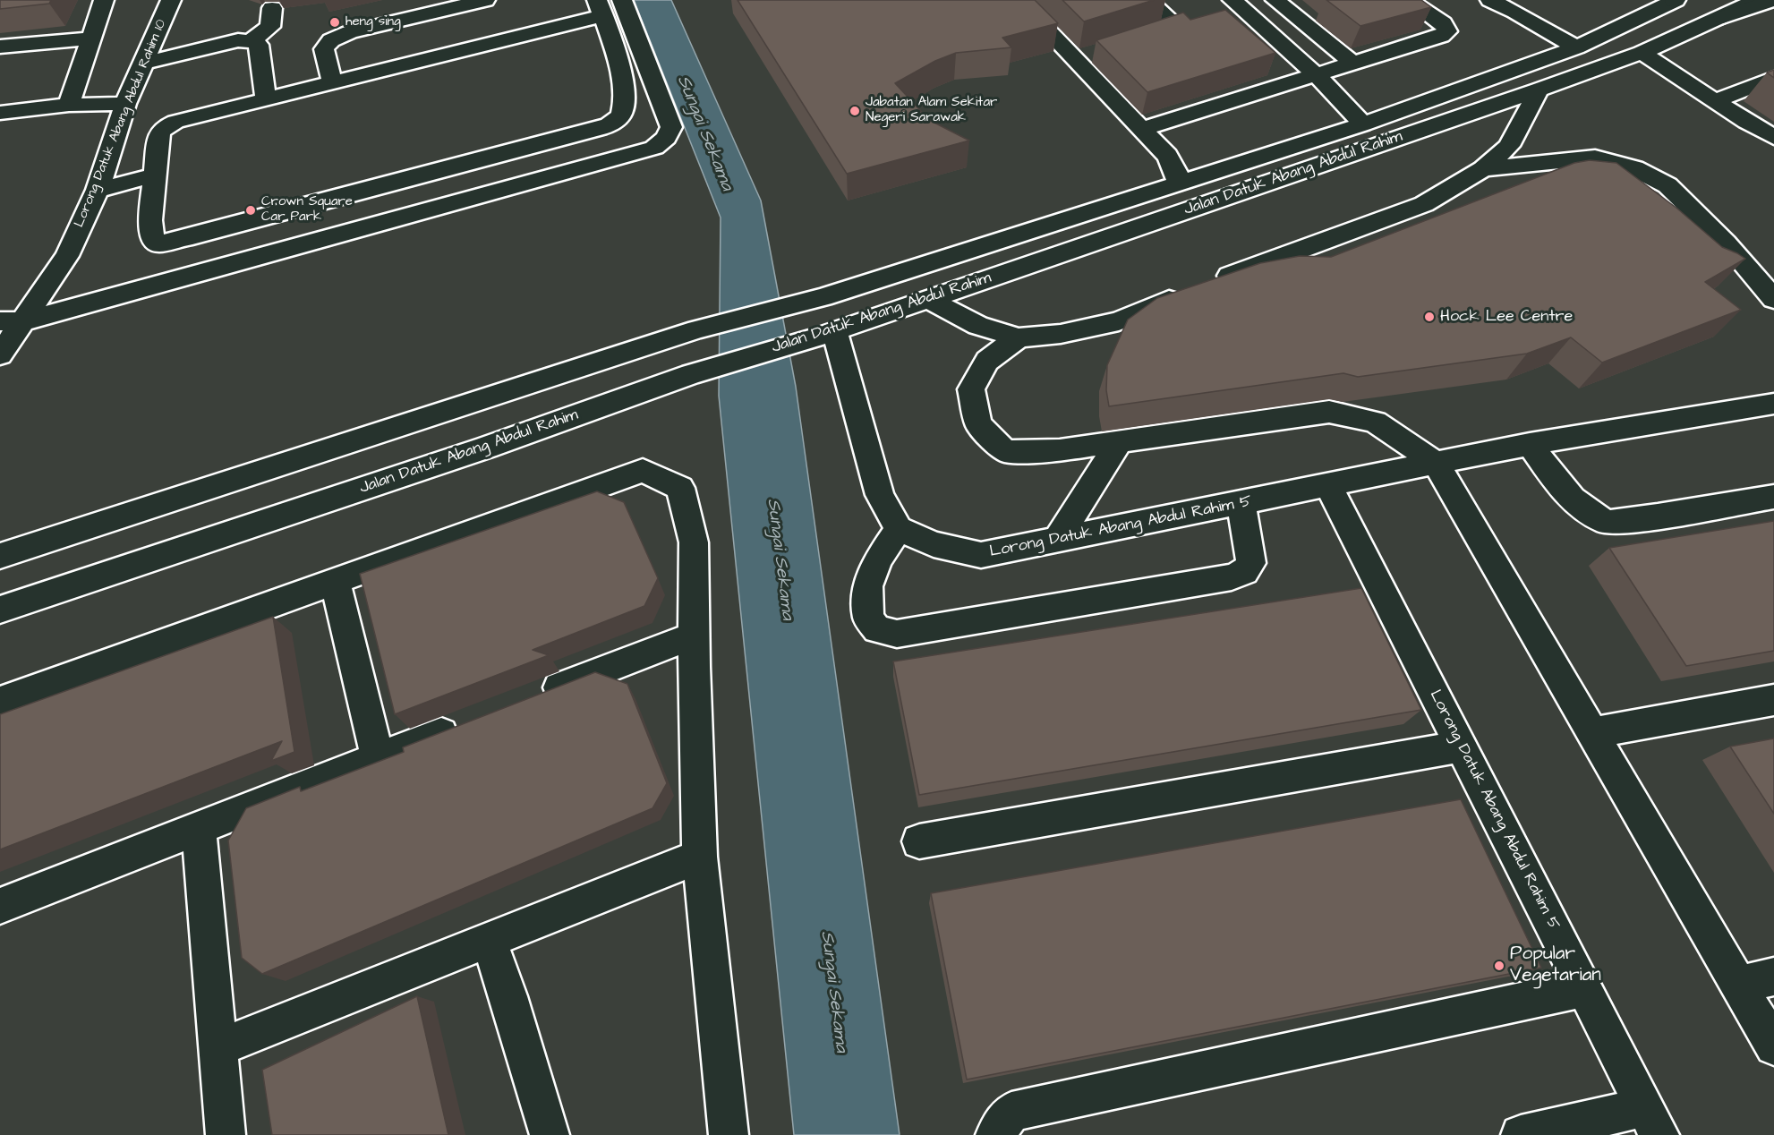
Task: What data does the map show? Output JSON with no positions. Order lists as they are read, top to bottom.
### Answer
{
  "streets": {
    "street": ["Lorong Datuk Abang Abdul Rahim 10", "Jalan Datuk Abang Abdul Rahim", "Lorong Datuk Abang Abdul Rahim 5"]
  },
  "water": ["Sungai Sekama"],
  "places": [
    "heng sing",
    "Jabatan Alam Sekitar Negeri Sarawak",
    "Crown Square Car Park",
    "Hock Lee Centre",
    "Popular Vegetarian"
  ]
}
